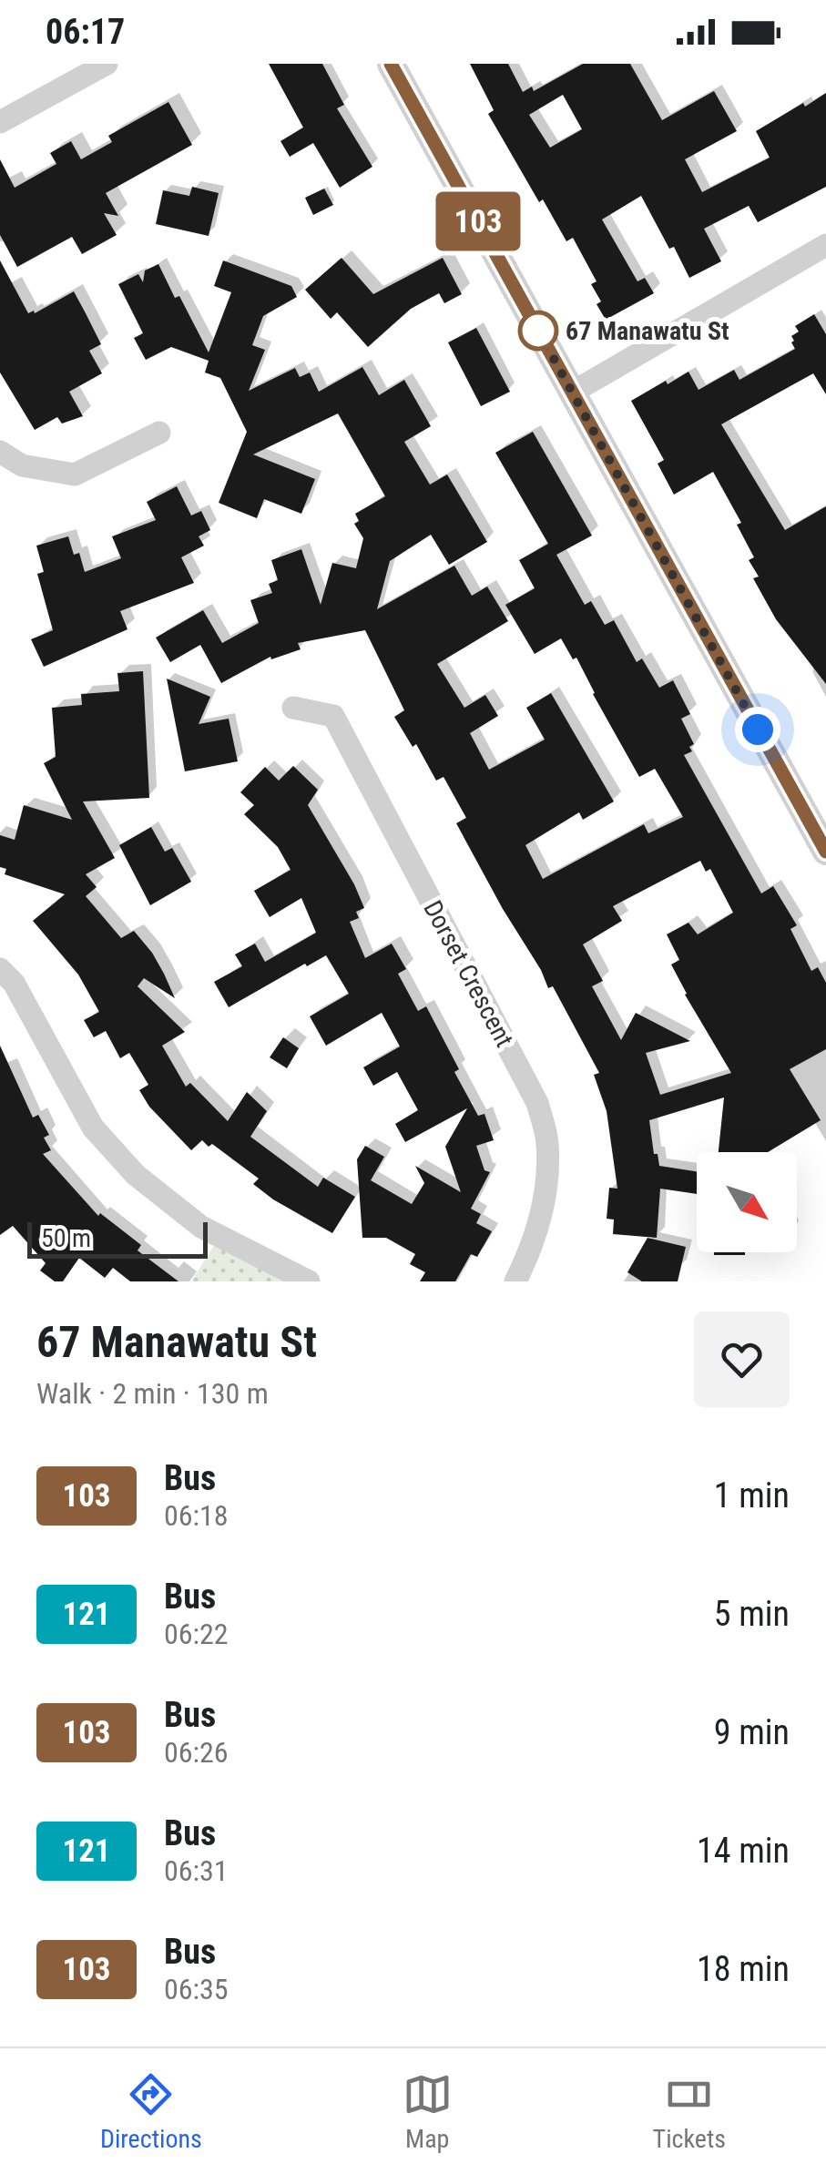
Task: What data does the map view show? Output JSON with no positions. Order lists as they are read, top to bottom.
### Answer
{
  "streets": {
    "street": ["Dorset Crescent"]
  },
  "places": ["67 Manawatu St"],
  "lines": ["bus line 103"],
  "scale_bar": "50 m",
  "north": "bottom right",
  "page": {
    "status": "06:17",
    "on_map": "103",
    "scale": "50 m",
    "heading": ["67 Manawatu St", "Walk · 2 min · 130 m"],
    "list": [
      {
        "mark": "103",
        "name": "Bus",
        "note": "06:18",
        "value": "1 min"
      },
      {
        "mark": "121",
        "name": "Bus",
        "note": "06:22",
        "value": "5 min"
      },
      {
        "mark": "103",
        "name": "Bus",
        "note": "06:26",
        "value": "9 min"
      },
      {
        "mark": "121",
        "name": "Bus",
        "note": "06:31",
        "value": "14 min"
      },
      {
        "mark": "103",
        "name": "Bus",
        "note": "06:35",
        "value": "18 min"
      }
    ],
    "tabs": ["Directions", "Map", "Tickets"]
  }
}
